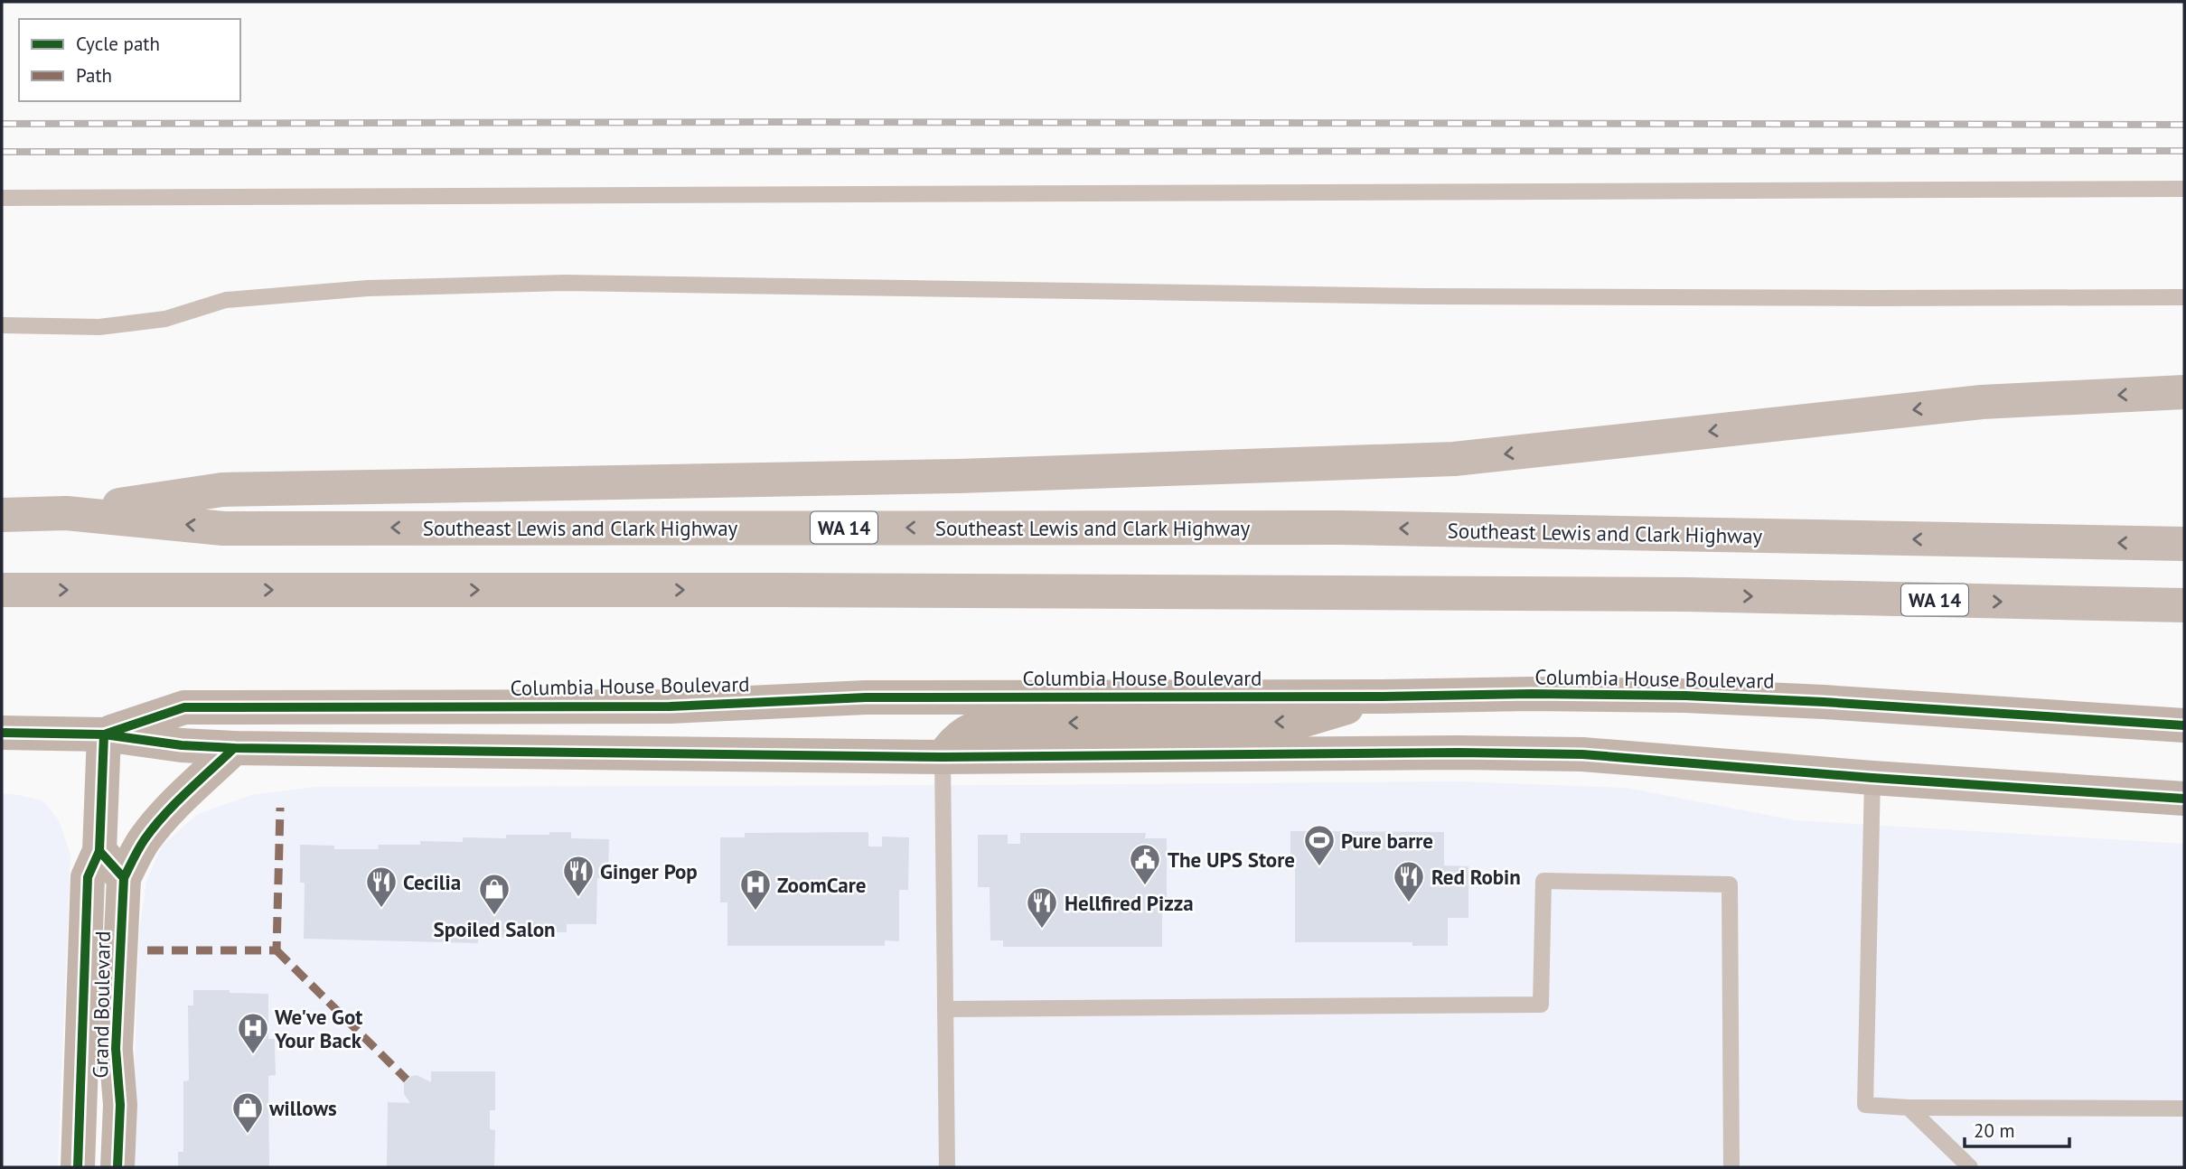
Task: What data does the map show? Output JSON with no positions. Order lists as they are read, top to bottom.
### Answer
{
  "streets": {
    "highway": ["Southeast Lewis and Clark Highway", "WA 14"],
    "main road": ["Columbia House Boulevard", "Grand Boulevard"]
  },
  "crossings": [
    ["Columbia House Boulevard", "Grand Boulevard"]
  ],
  "places": {
    "sports": ["Pure barre"],
    "public building": ["The UPS Store"],
    "restaurant": [
      "Ginger Pop",
      "Red Robin",
      "Cecilia",
      "Hellfired Pizza"
    ],
    "hospital": ["ZoomCare", "We've Got Your Back"],
    "shop": ["Spoiled Salon", "willows"]
  },
  "legend": ["Cycle path", "Path"],
  "scale_bar": "20 m"
}
